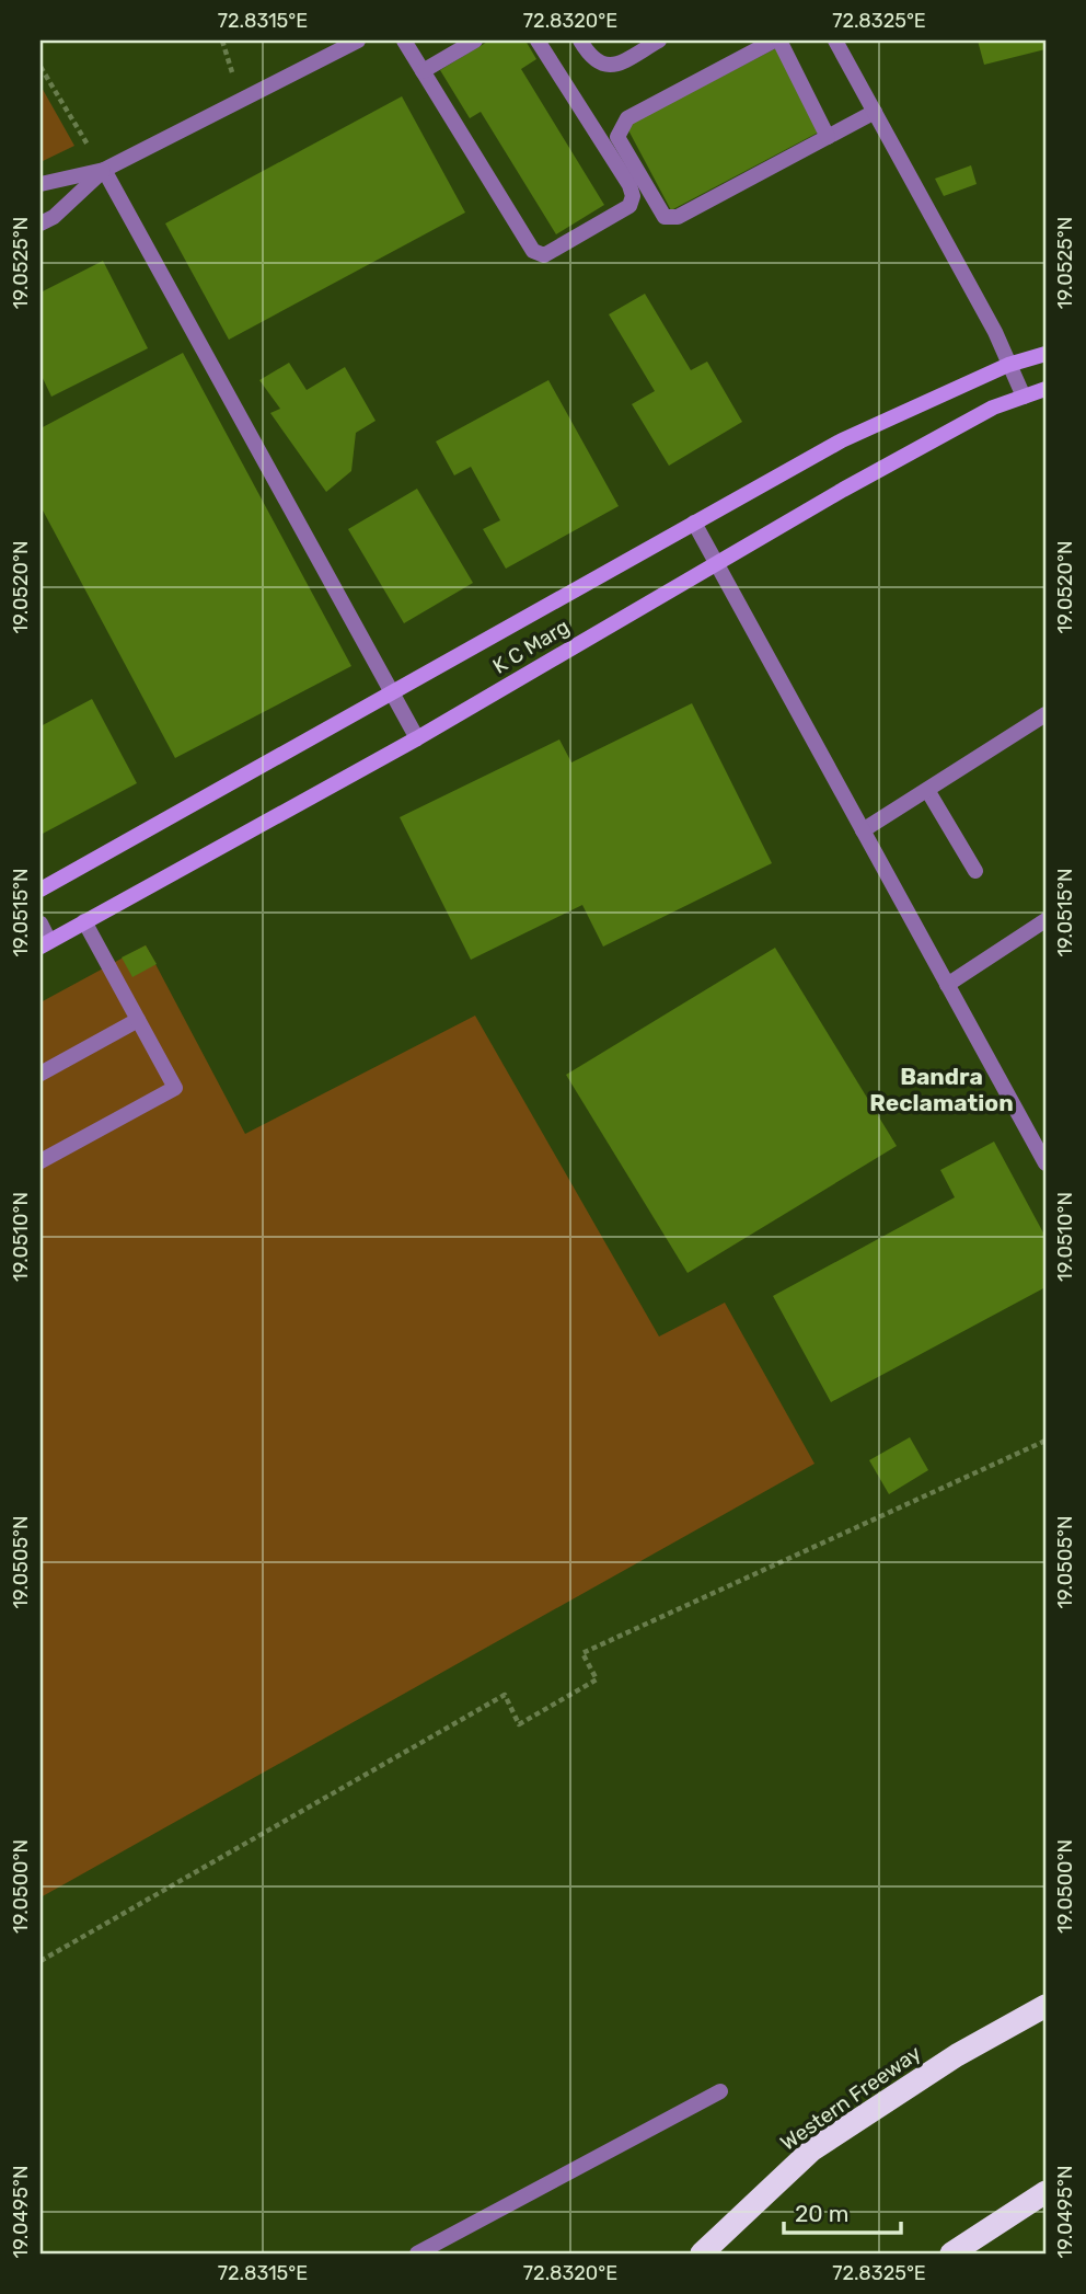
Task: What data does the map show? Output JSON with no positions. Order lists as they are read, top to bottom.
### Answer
{
  "streets": {
    "highway": ["Western Freeway"],
    "main road": ["K C Marg"]
  },
  "districts": ["Bandra Reclamation"],
  "scale_bar": "20 m",
  "coordinates": [
    "72.8315°E",
    "72.8320°E",
    "72.8325°E",
    "19.0525°N",
    "19.0520°N",
    "19.0515°N",
    "19.0510°N",
    "19.0505°N",
    "19.0500°N",
    "19.0495°N"
  ]
}
